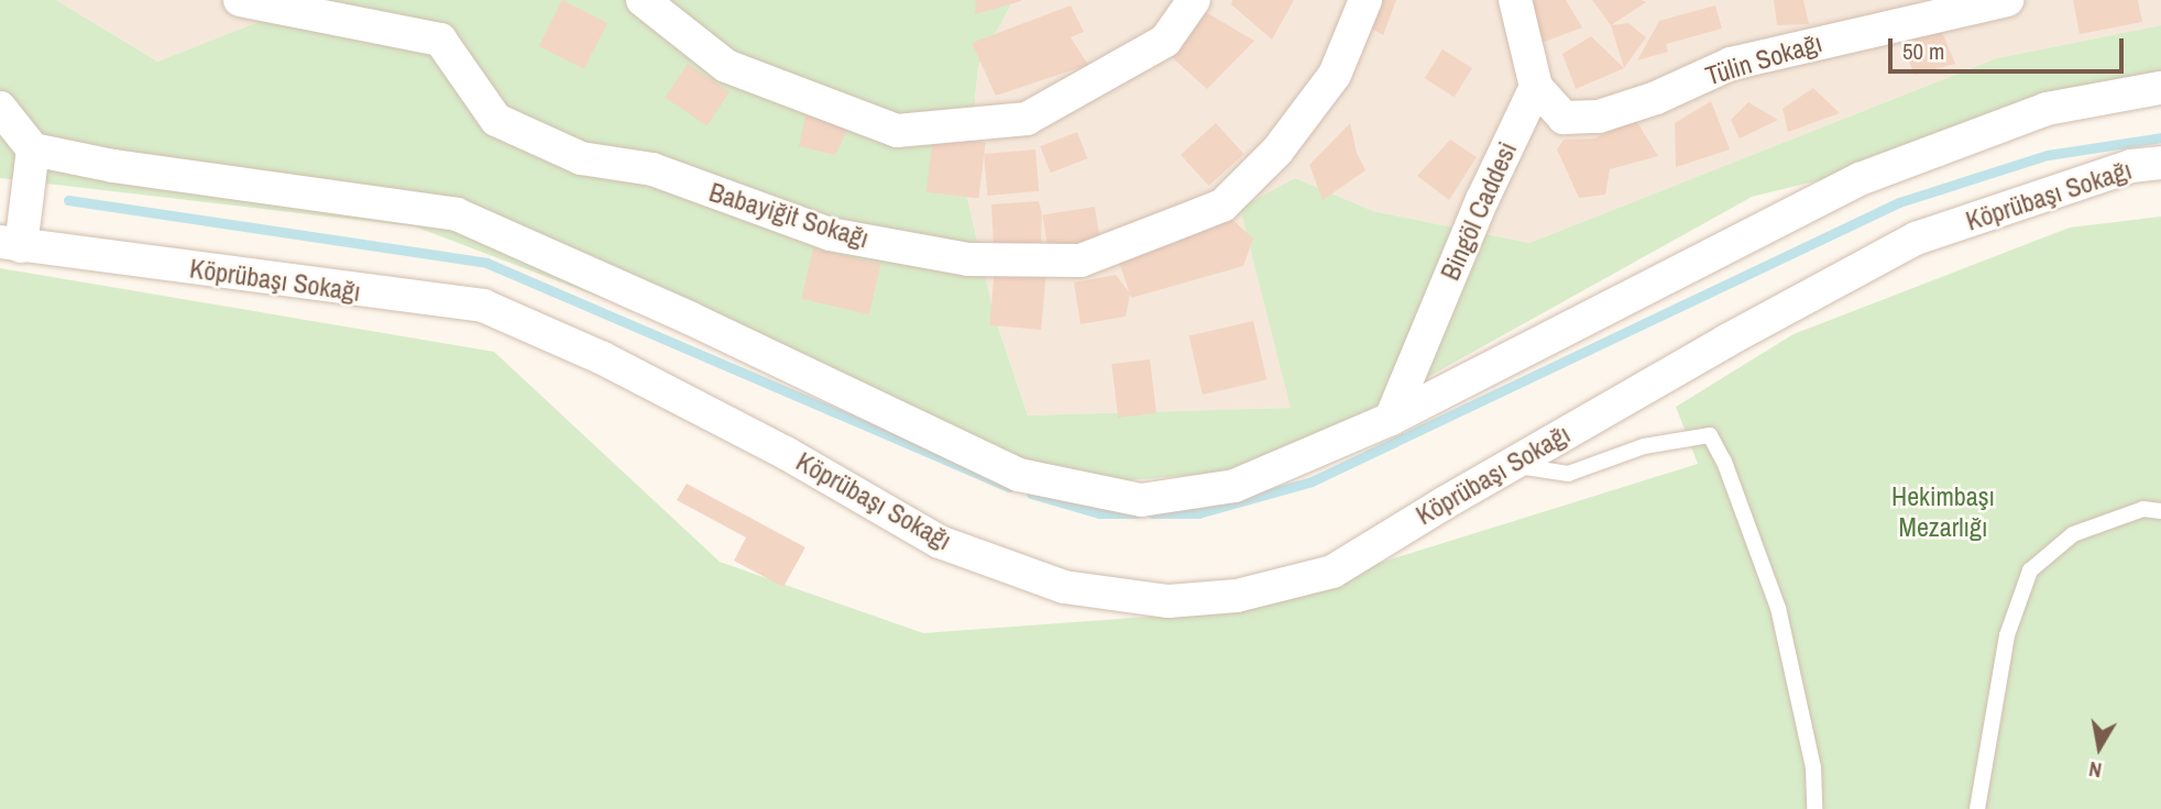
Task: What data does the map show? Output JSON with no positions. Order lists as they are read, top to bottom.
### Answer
{
  "streets": {
    "street": [
      "Tülin Sokağı",
      "Köprübaşı Sokağı",
      "Bingöl Caddesi",
      "Babayiğit Sokağı"
    ]
  },
  "crossings": [
    ["Tülin Sokağı", "Bingöl Caddesi"]
  ],
  "parks": ["Hekimbaşı Mezarlığı"],
  "scale_bar": "50 m",
  "north": "bottom"
}
